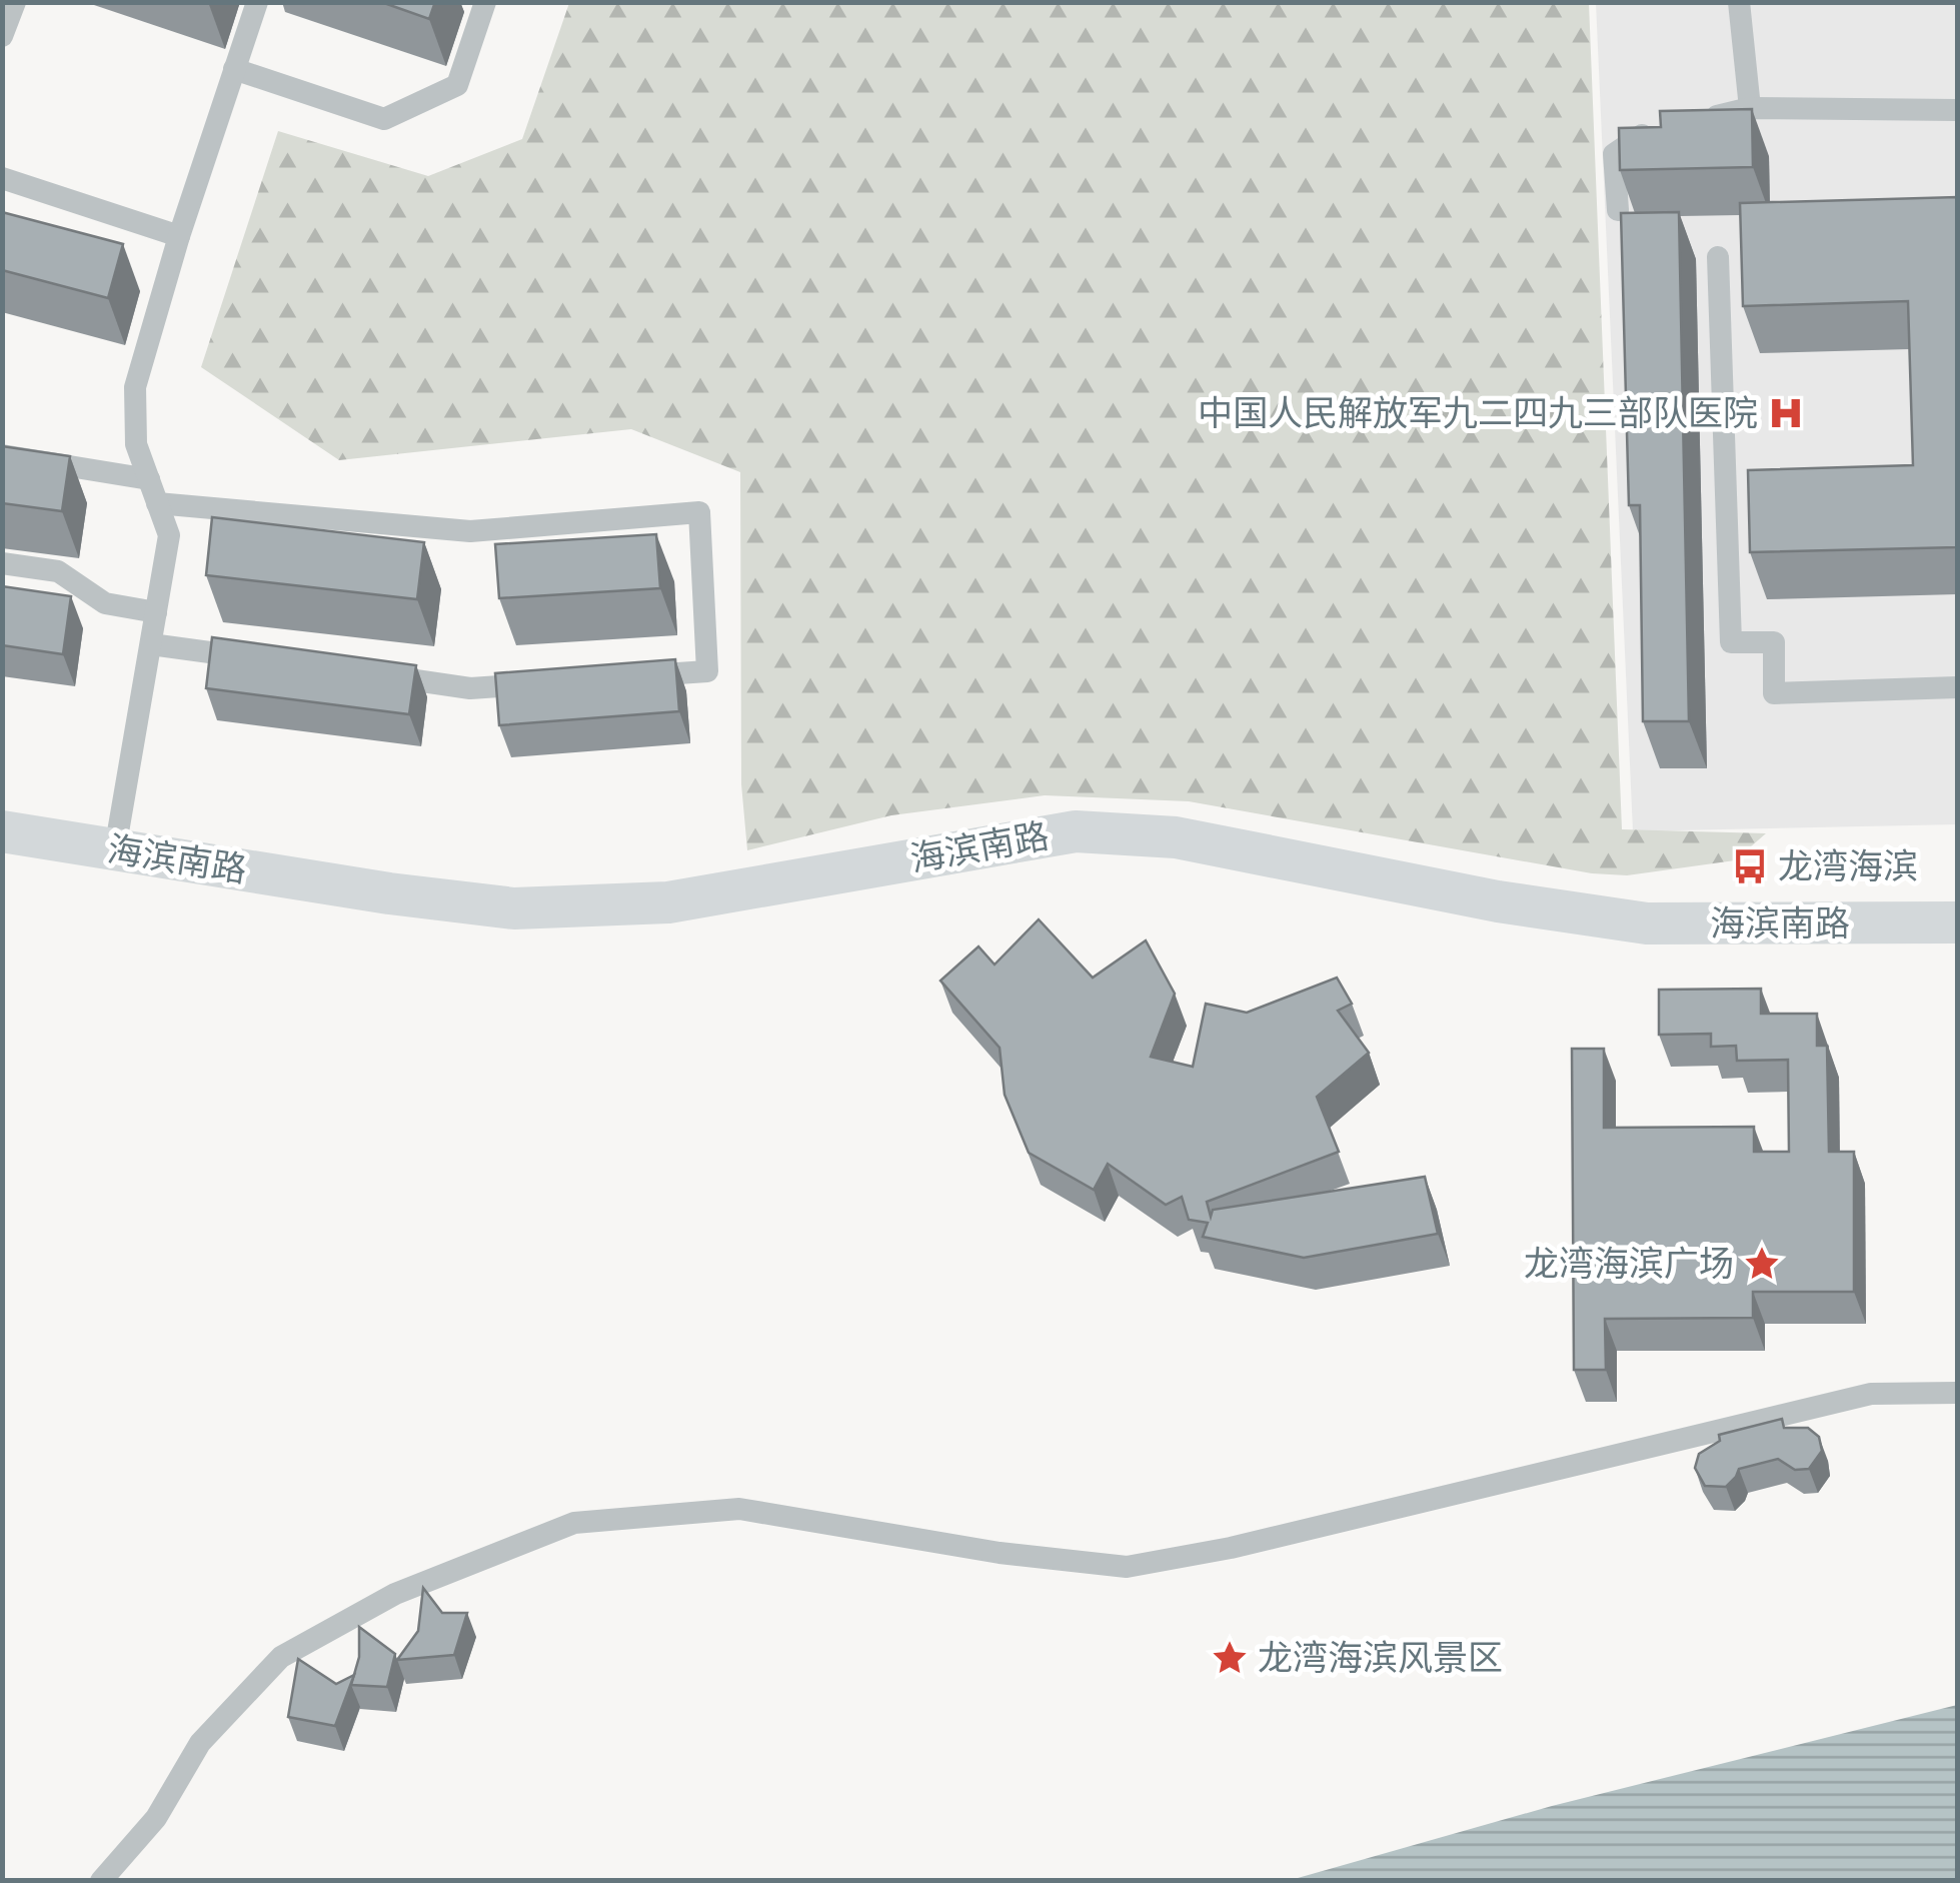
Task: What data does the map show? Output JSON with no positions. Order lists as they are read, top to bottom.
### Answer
{
  "streets": {
    "highway": ["海滨南路"]
  },
  "places": {
    "hospital": ["中国人民解放军九二四九三部队医院"],
    "bus stop": ["龙湾海滨"],
    "place": ["龙湾海滨广场", "龙湾海滨风景区"]
  }
}
